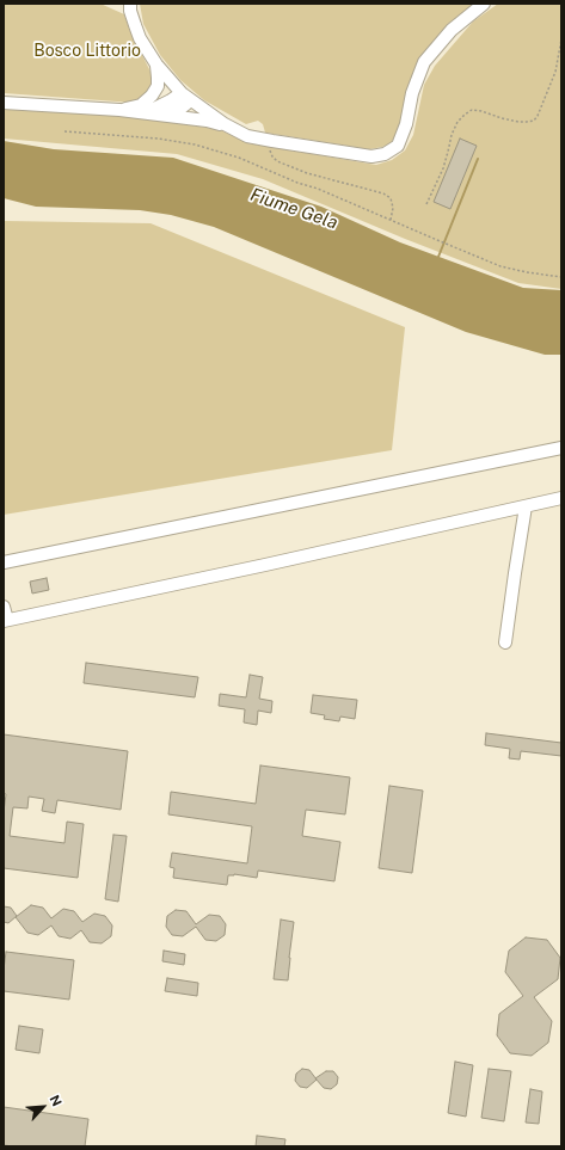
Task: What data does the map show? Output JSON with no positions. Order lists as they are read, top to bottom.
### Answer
{
  "water": ["Fiume Gela"],
  "parks": ["Bosco Littorio"],
  "north": "top right"
}
